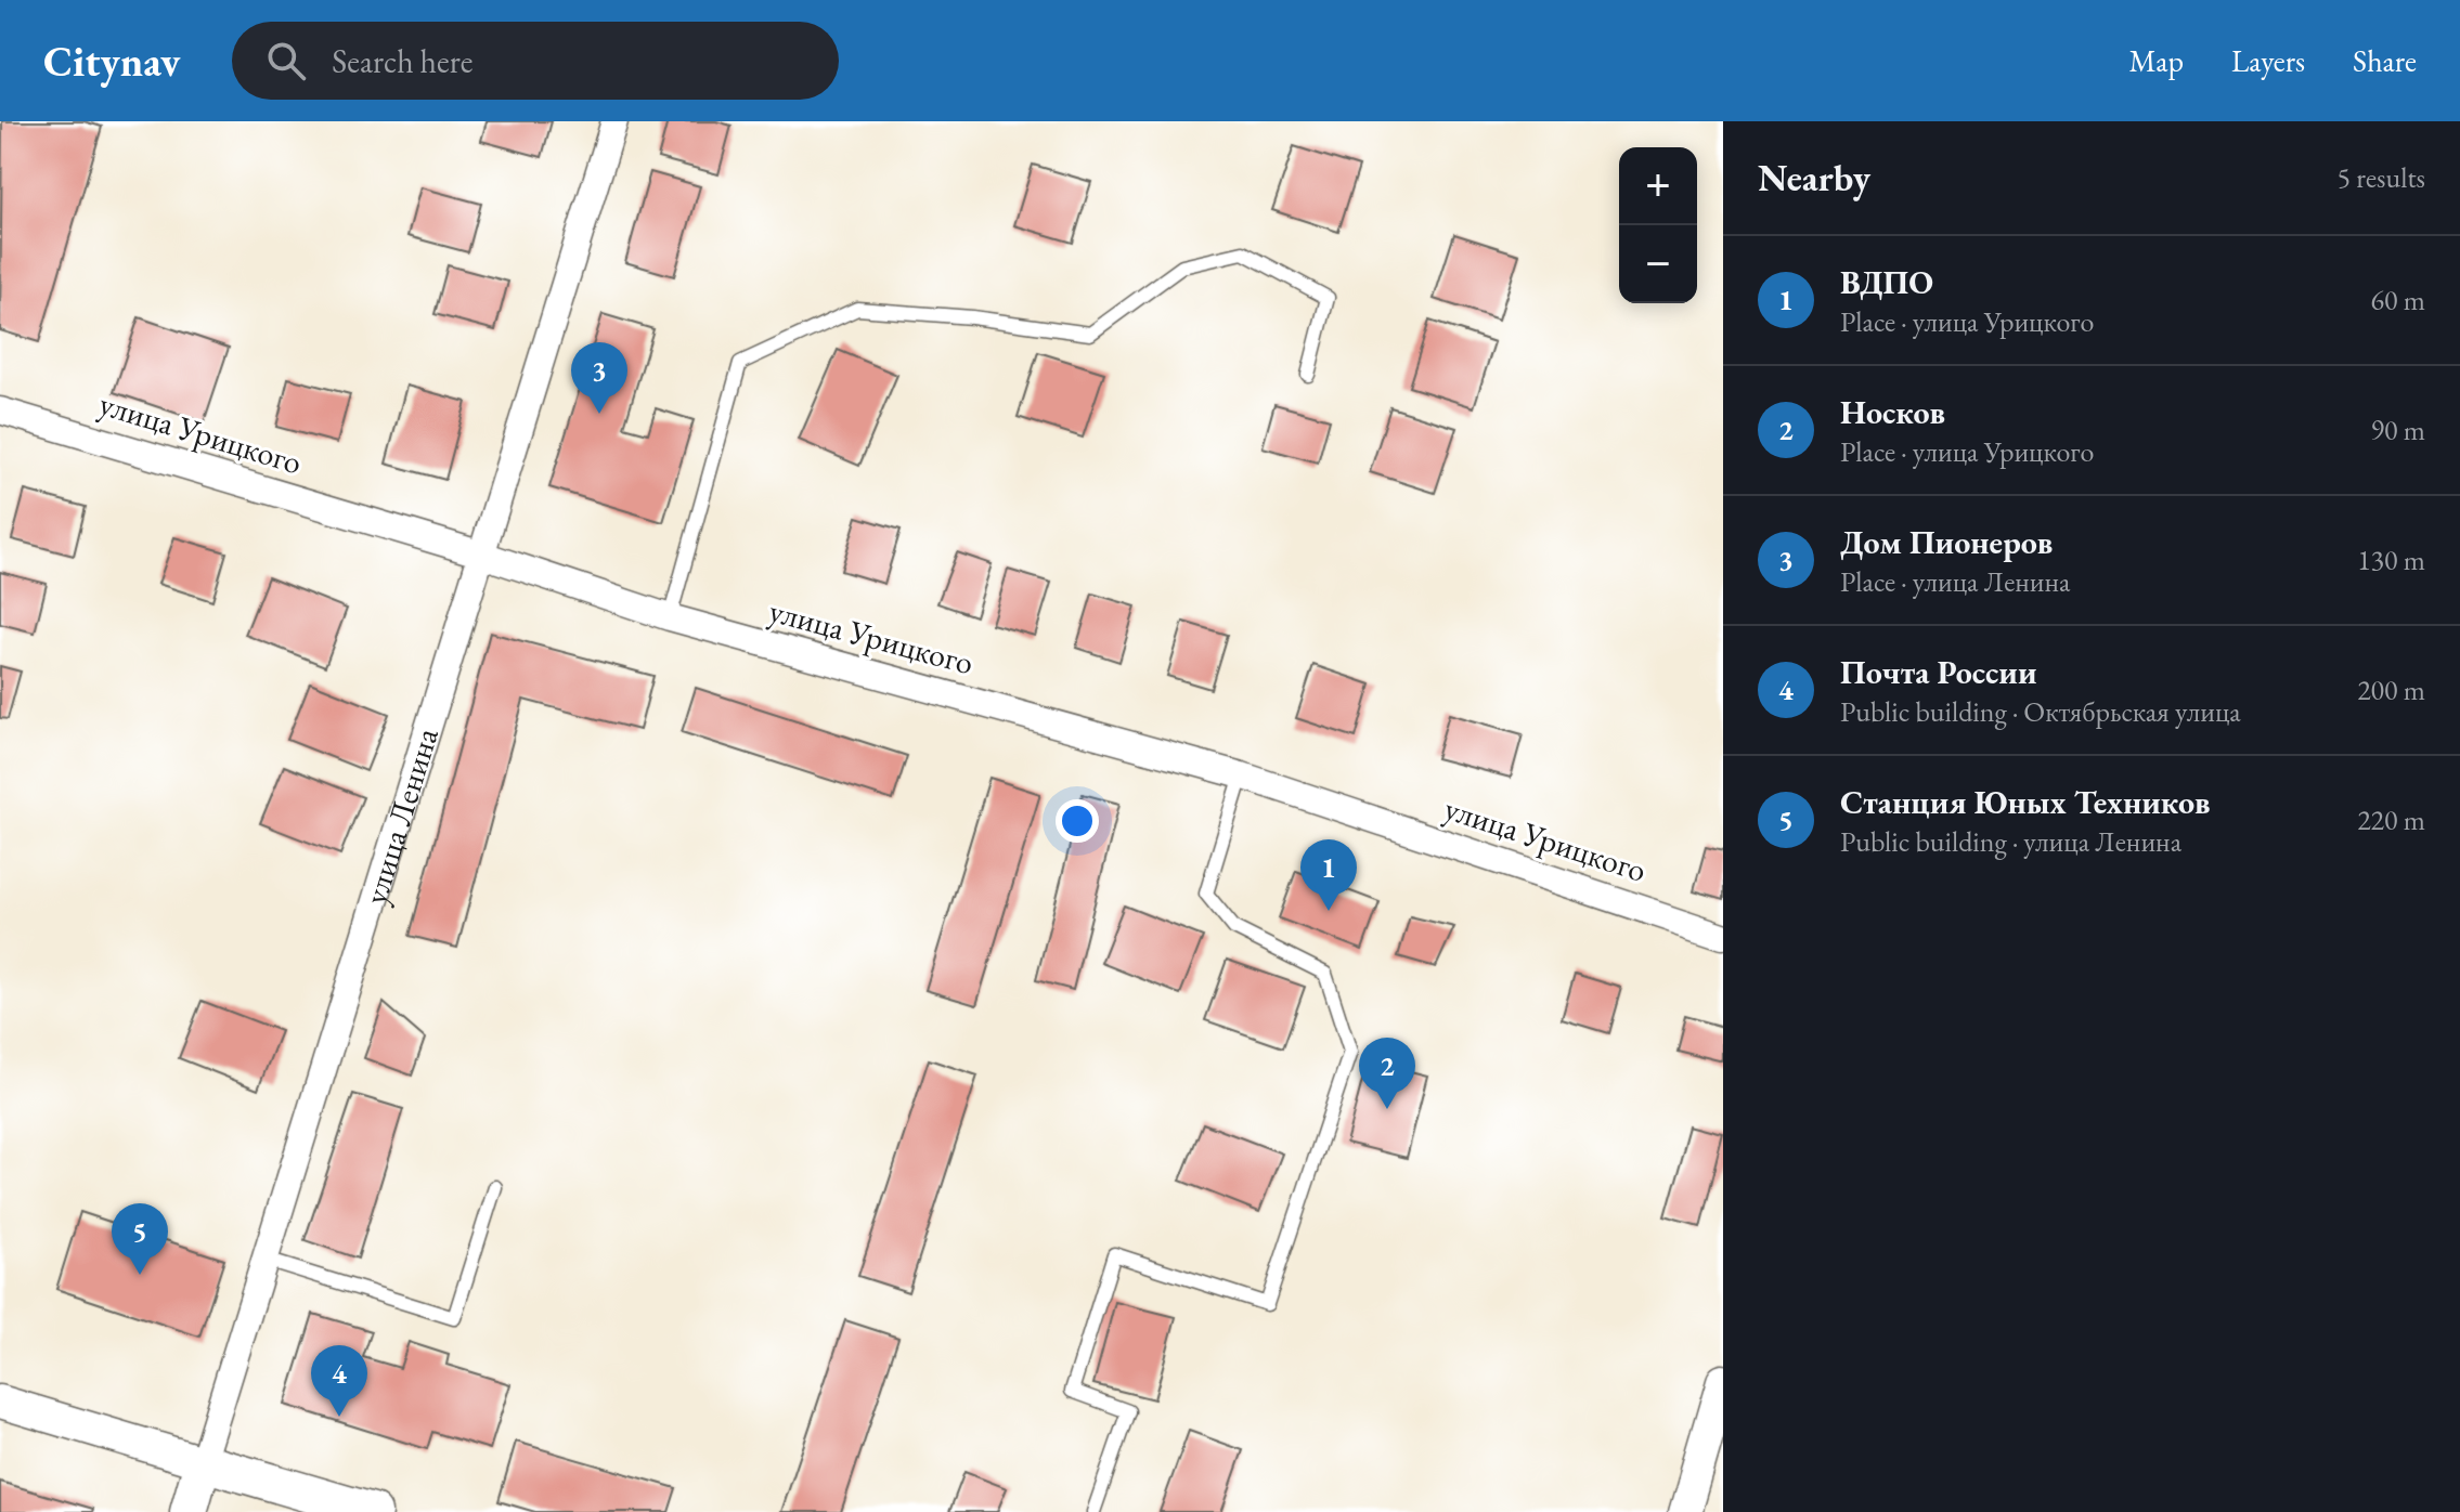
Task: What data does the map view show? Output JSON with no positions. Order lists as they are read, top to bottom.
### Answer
{
  "streets": {
    "main road": ["улица Ленина"],
    "street": ["улица Урицкого"]
  },
  "crossings": [
    ["улица Урицкого", "улица Ленина"]
  ],
  "page": {
    "header": "Citynav",
    "search": "Search here",
    "nav": ["Map", "Layers", "Share"],
    "heading": ["Nearby", "5 results"],
    "map_buttons": ["+", "−"],
    "list": [
      {
        "mark": "1",
        "name": "ВДПО",
        "note": "Place · улица Урицкого",
        "value": "60 m"
      },
      {
        "mark": "2",
        "name": "Носков",
        "note": "Place · улица Урицкого",
        "value": "90 m"
      },
      {
        "mark": "3",
        "name": "Дом Пионеров",
        "note": "Place · улица Ленина",
        "value": "130 m"
      },
      {
        "mark": "4",
        "name": "Почта России",
        "note": "Public building · Октябрьская улица",
        "value": "200 m"
      },
      {
        "mark": "5",
        "name": "Станция Юных Техников",
        "note": "Public building · улица Ленина",
        "value": "220 m"
      }
    ],
    "pins": [
      "3",
      "1",
      "2",
      "5",
      "4"
    ]
  }
}
